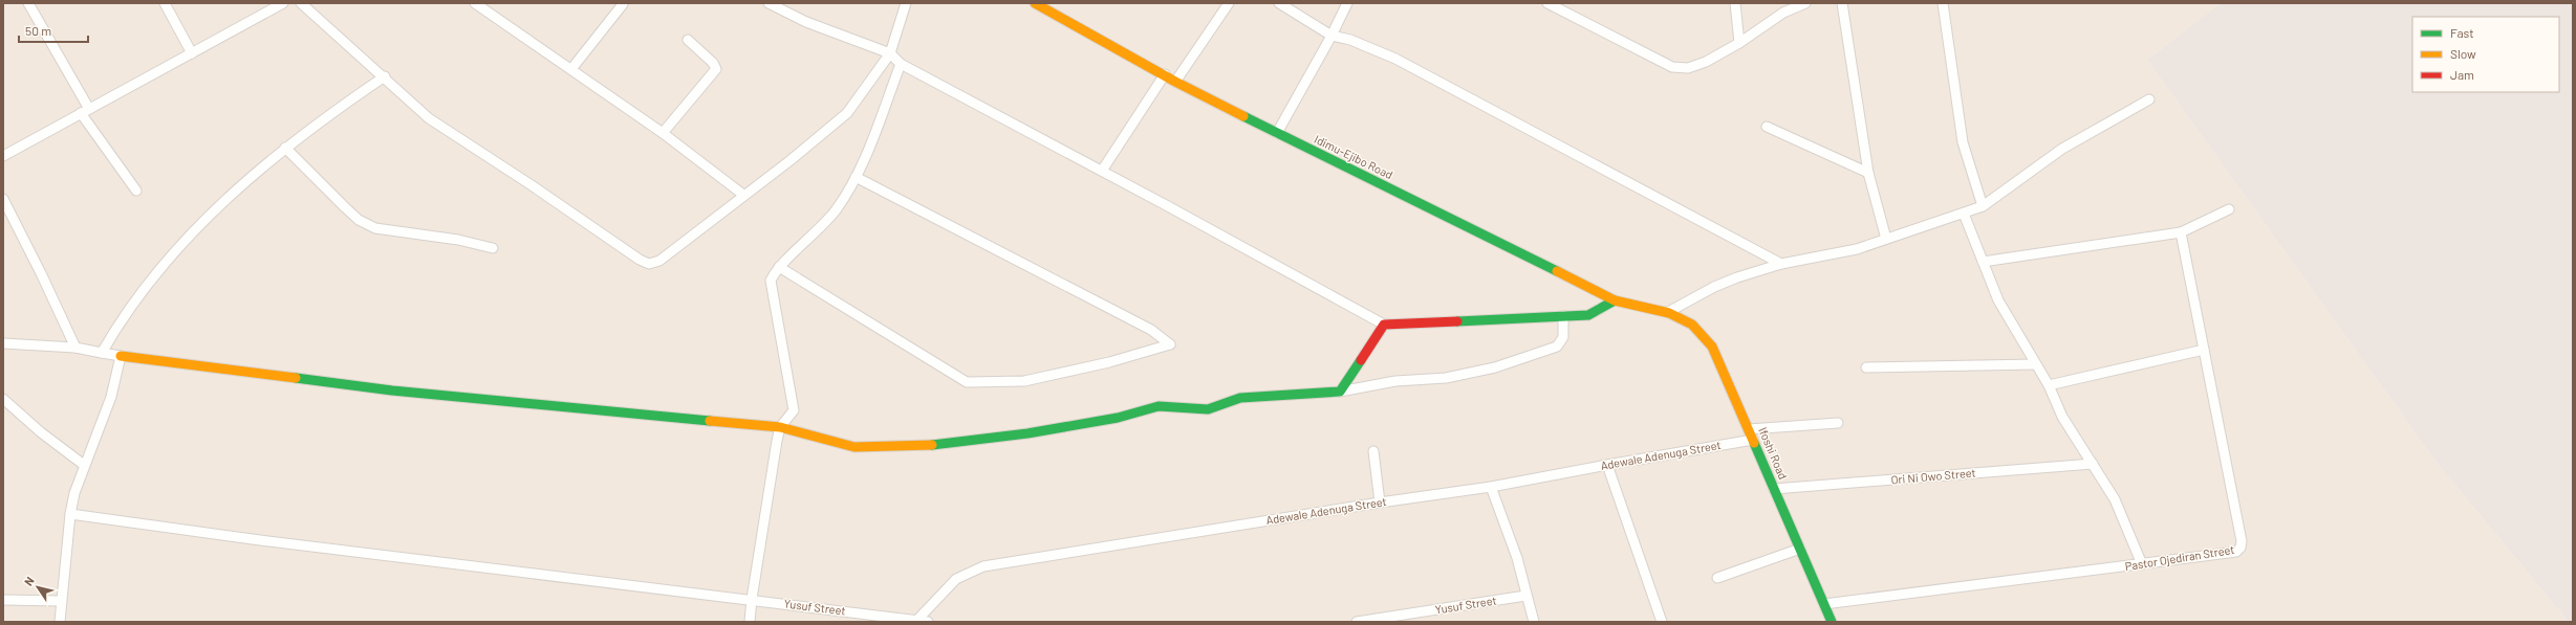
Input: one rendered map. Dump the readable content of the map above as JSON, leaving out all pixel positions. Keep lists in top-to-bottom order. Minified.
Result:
{"streets":{"street":["Idimu-Ejibo Road","Ifoshi Road","Adewale Adenuga Street","Ori Ni Owo Street","Pastor Ojediran Street","Yusuf Street"]},"crossings":[["Idimu-Ejibo Road","Ifoshi Road"],["Ifoshi Road","Adewale Adenuga Street"],["Ifoshi Road","Ori Ni Owo Street"],["Ifoshi Road","Pastor Ojediran Street"],["Adewale Adenuga Street","Yusuf Street"]],"legend":["Fast","Slow","Jam"],"scale_bar":"50 m","north":"top left"}
